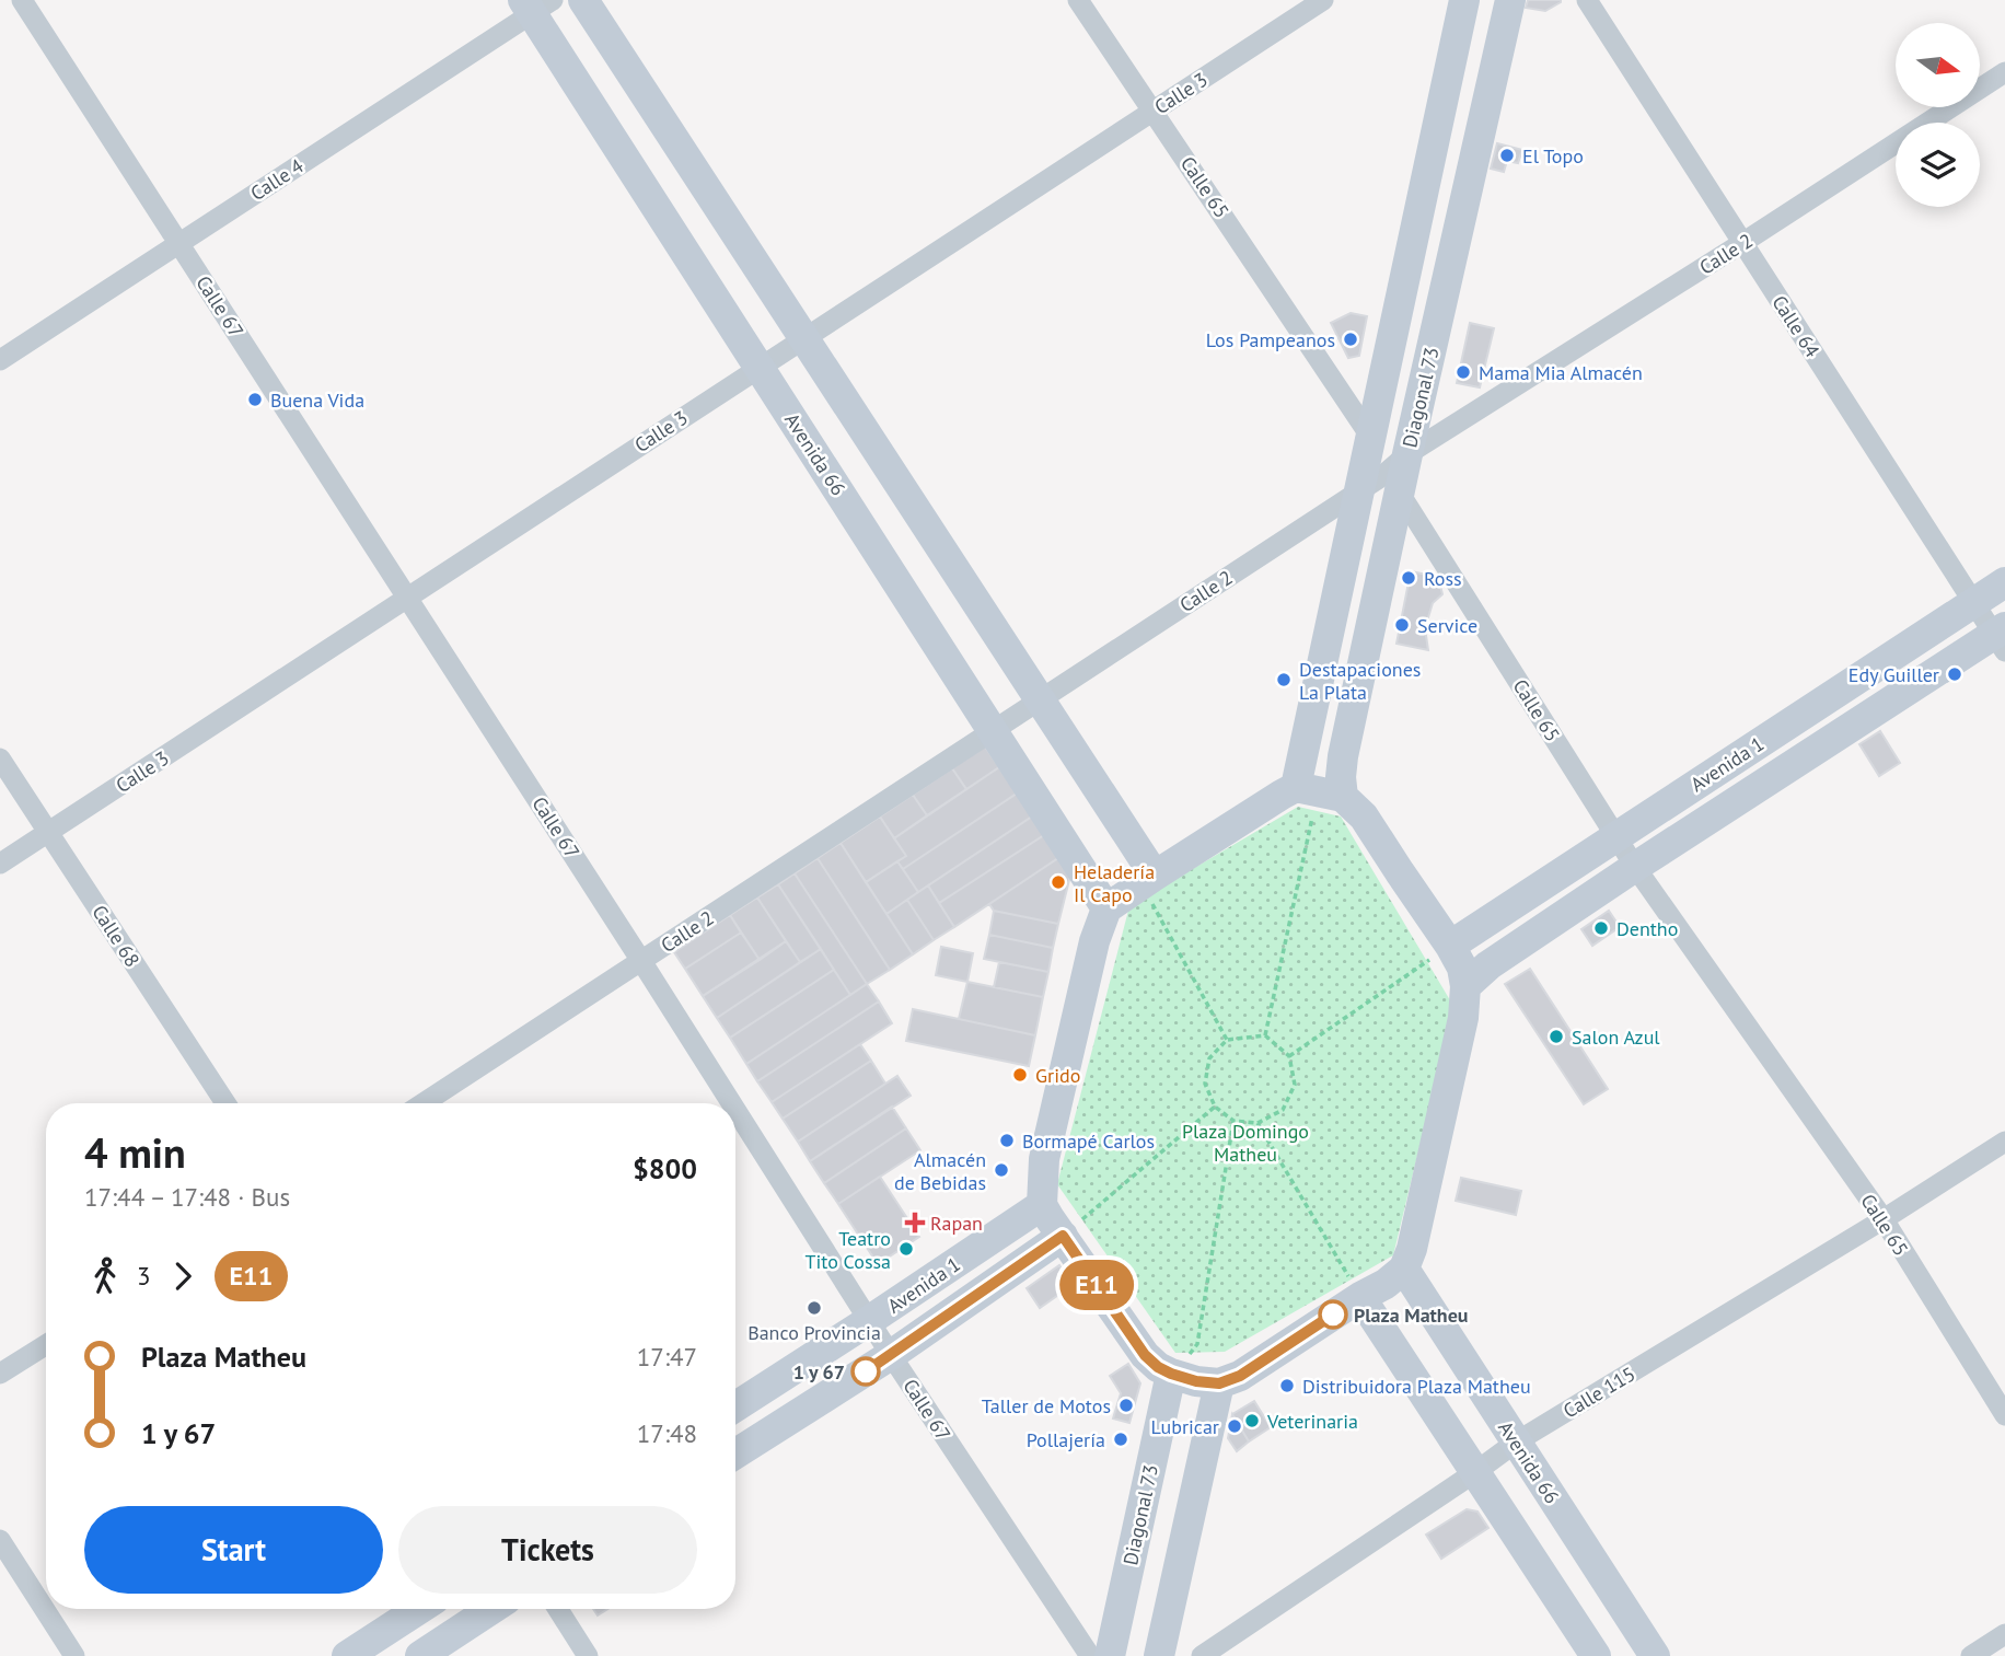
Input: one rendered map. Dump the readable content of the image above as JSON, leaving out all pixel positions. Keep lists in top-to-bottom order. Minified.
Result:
{"streets":{"main road":["Diagonal 73","Avenida 66","Avenida 1"],"street":["Calle 3","Calle 4","Calle 65","Calle 2","Calle 67","Calle 64","Calle 68","Calle 115"]},"crossings":[["Calle 3","Calle 65"],["Calle 3","Calle 67"],["Calle 3","Avenida 66"],["Calle 3","Calle 68"],["Calle 4","Calle 67"],["Calle 4","Avenida 66"],["Calle 65","Calle 2"],["Calle 65","Diagonal 73"],["Calle 65","Avenida 1"],["Calle 65","Calle 115"],["Calle 2","Calle 67"],["Calle 2","Calle 64"],["Calle 2","Diagonal 73"],["Calle 2","Avenida 66"],["Calle 67","Avenida 1"],["Calle 64","Avenida 1"],["Avenida 66","Calle 115"]],"parks":["Plaza Domingo Matheu"],"places":{"other":["El Topo","Los Pampeanos","Mama Mia Almacén","Buena Vida","Ross","Service","Edy Guiller","Destapaciones La Plata","Heladería Il Capo","Dentho","Salon Azul","Grido","Bormapé Carlos","Almacén de Bebidas","Teatro Tito Cossa","Banco Provincia","Plaza Matheu","1 y 67","Distribuidora Plaza Matheu","Taller de Motos","Veterinaria","Lubricar","Pollajería"],"health":["Rapan"]},"lines":["bus line E11"],"north":"right","page":{"on_map":"E11","heading":["4 min","17:44 – 17:48 · Bus","$800"],"legs":["3","E11"],"list":[{"name":"Plaza Matheu","value":"17:47"},{"name":"1 y 67","value":"17:48"}],"buttons":["Start","Tickets"]}}
